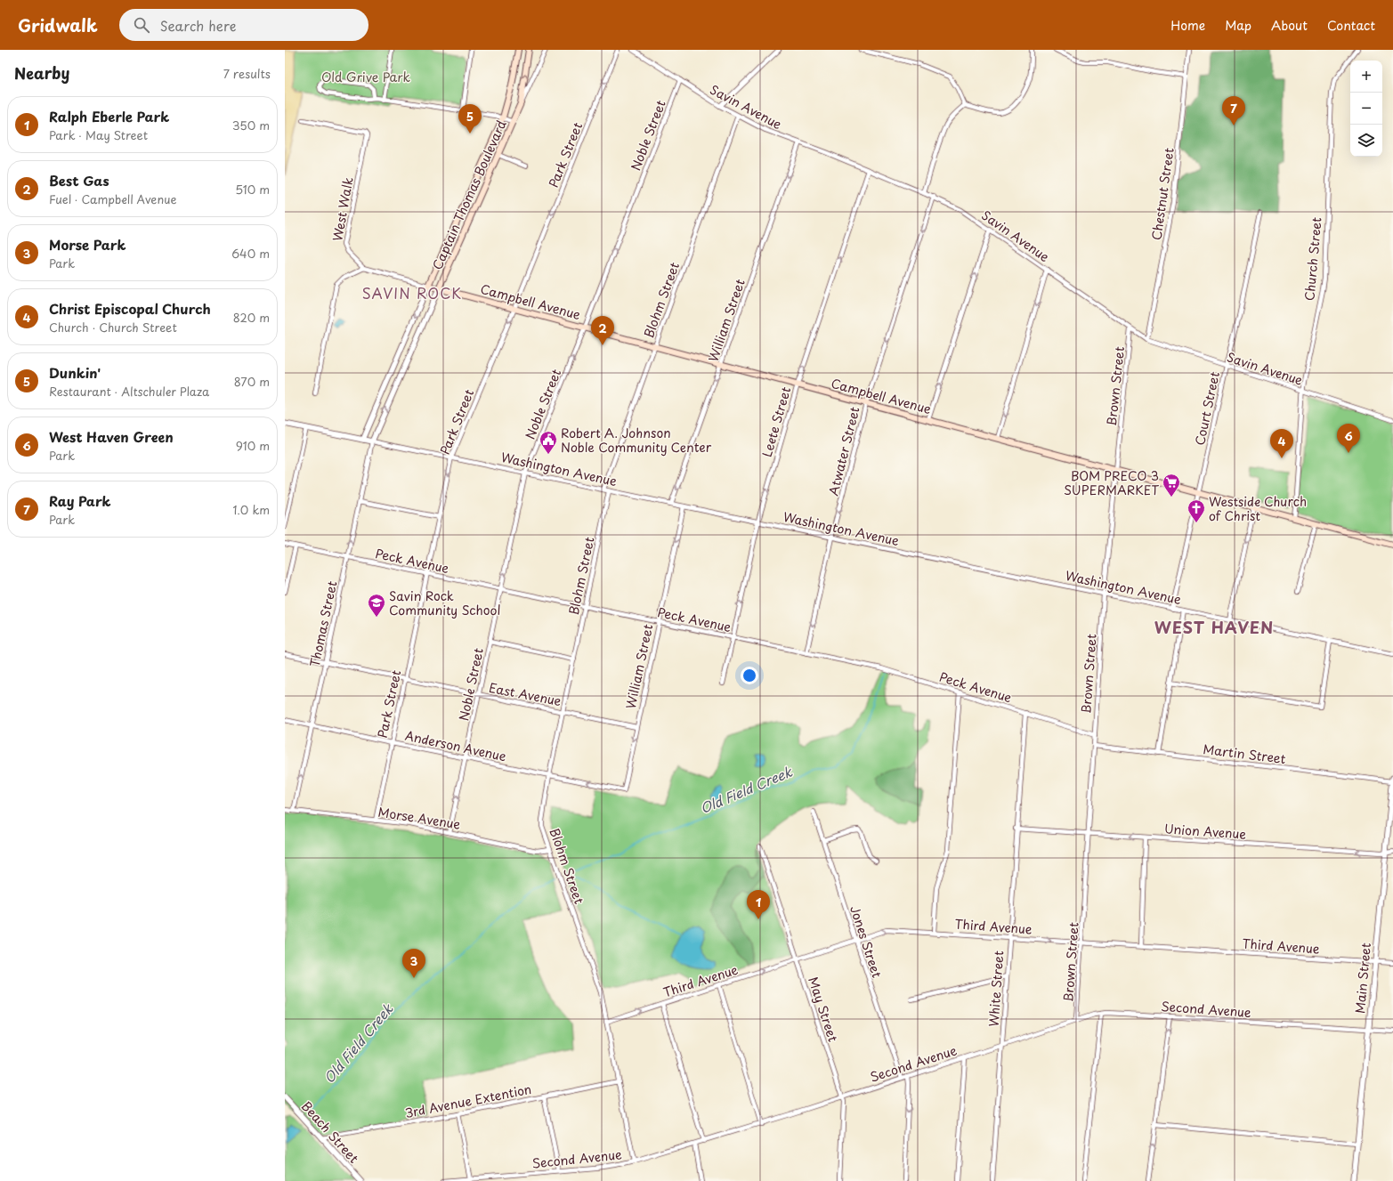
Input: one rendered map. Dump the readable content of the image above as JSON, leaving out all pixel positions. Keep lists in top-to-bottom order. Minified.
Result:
{"streets":{"main road":["Captain Thomas Boulevard","Campbell Avenue"],"street":["Savin Avenue","Noble Street","Park Street","Chestnut Street","West Walk","Church Street","Blohm Street","William Street","Brown Street","Court Street","Leete Street","Atwater Street","Washington Avenue","Peck Avenue","Thomas Street","East Avenue","Anderson Avenue","Martin Street","Morse Avenue","Union Avenue","Third Avenue","Jones Street","Main Street","White Street","May Street","Second Avenue","3rd Avenue Extention","Beach Street"]},"crossings":[["Savin Avenue","Noble Street"],["Savin Avenue","Chestnut Street"],["Savin Avenue","Church Street"],["Savin Avenue","Blohm Street"],["Savin Avenue","William Street"],["Savin Avenue","Brown Street"],["Savin Avenue","Court Street"],["Savin Avenue","Leete Street"],["Savin Avenue","Atwater Street"],["Noble Street","Campbell Avenue"],["Noble Street","Washington Avenue"],["Noble Street","Peck Avenue"],["Noble Street","East Avenue"],["Noble Street","Anderson Avenue"],["Noble Street","Morse Avenue"],["Park Street","Campbell Avenue"],["Park Street","Washington Avenue"],["Park Street","Peck Avenue"],["Park Street","East Avenue"],["Park Street","Anderson Avenue"],["Park Street","Morse Avenue"],["Captain Thomas Boulevard","Campbell Avenue"],["Captain Thomas Boulevard","Washington Avenue"],["Captain Thomas Boulevard","Thomas Street"],["West Walk","Campbell Avenue"],["Church Street","Campbell Avenue"],["Blohm Street","Campbell Avenue"],["Blohm Street","Washington Avenue"],["Blohm Street","Peck Avenue"],["Blohm Street","East Avenue"],["Blohm Street","Anderson Avenue"],["Blohm Street","Morse Avenue"],["Blohm Street","Third Avenue"],["Blohm Street","Second Avenue"],["Blohm Street","3rd Avenue Extention"],["Campbell Avenue","William Street"],["Campbell Avenue","Brown Street"],["Campbell Avenue","Court Street"],["Campbell Avenue","Leete Street"],["Campbell Avenue","Atwater Street"],["William Street","Washington Avenue"],["William Street","Peck Avenue"],["William Street","East Avenue"],["William Street","Anderson Avenue"],["Brown Street","Washington Avenue"],["Brown Street","Peck Avenue"],["Brown Street","Martin Street"],["Brown Street","Union Avenue"],["Brown Street","Third Avenue"],["Brown Street","Second Avenue"],["Court Street","Washington Avenue"],["Leete Street","Washington Avenue"],["Leete Street","Peck Avenue"],["Atwater Street","Washington Avenue"],["Atwater Street","Peck Avenue"],["Washington Avenue","Thomas Street"],["Peck Avenue","Thomas Street"],["Peck Avenue","White Street"],["Thomas Street","East Avenue"],["Thomas Street","Anderson Avenue"],["Thomas Street","Morse Avenue"],["Martin Street","Main Street"],["Union Avenue","Main Street"],["Union Avenue","White Street"],["Third Avenue","Jones Street"],["Third Avenue","Main Street"],["Third Avenue","White Street"],["Third Avenue","May Street"],["Jones Street","Second Avenue"],["Main Street","Second Avenue"],["White Street","Second Avenue"],["May Street","Second Avenue"],["3rd Avenue Extention","Beach Street"]],"one_way":["Noble Street","Park Street","William Street","Leete Street","Atwater Street","Thomas Street","Union Avenue","Third Avenue"],"districts":["SAVIN ROCK","WEST HAVEN"],"water":["Old Field Creek"],"parks":["Old Grive Park"],"places":{"public building":["Robert A. Johnson Noble Community Center"],"supermarket":["BOM PRECO 3 SUPERMARKET"],"church":["Westside Church of Christ"],"school or university":["Savin Rock Community School"]},"page":{"header":"Gridwalk","search":"Search here","nav":["Home","Map","About","Contact"],"heading":["Nearby","7 results"],"map_buttons":["+","−"],"list":[{"mark":"1","name":"Ralph Eberle Park","note":"Park · May Street","value":"350 m"},{"mark":"2","name":"Best Gas","note":"Fuel · Campbell Avenue","value":"510 m"},{"mark":"3","name":"Morse Park","note":"Park","value":"640 m"},{"mark":"4","name":"Christ Episcopal Church","note":"Church · Church Street","value":"820 m"},{"mark":"5","name":"Dunkin'","note":"Restaurant · Altschuler Plaza","value":"870 m"},{"mark":"6","name":"West Haven Green","note":"Park","value":"910 m"},{"mark":"7","name":"Ray Park","note":"Park","value":"1.0 km"}],"pins":["7","5","2","6","4","1","3"]}}
